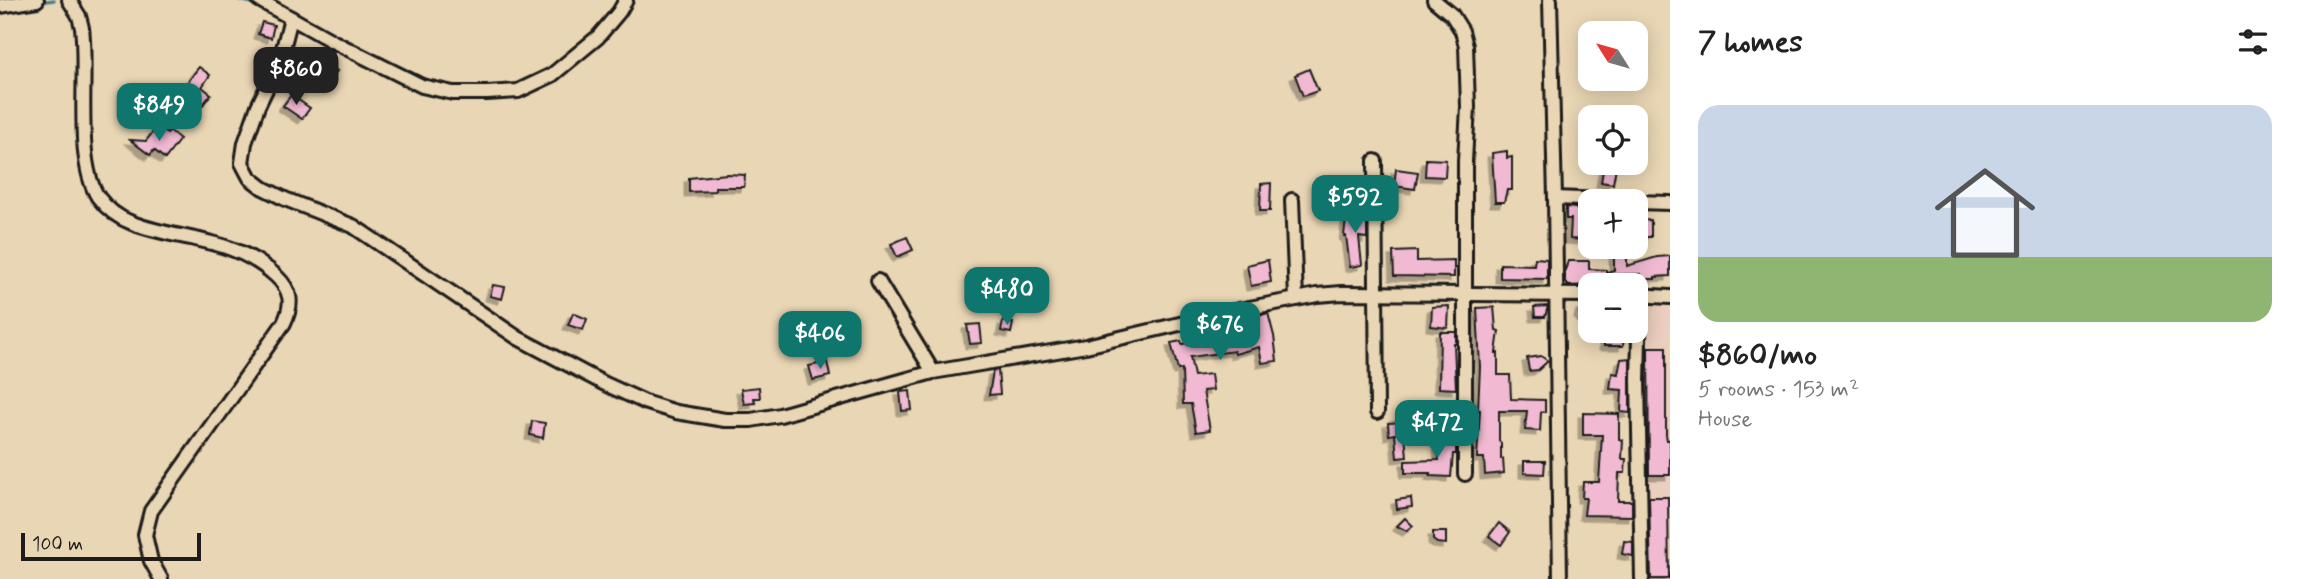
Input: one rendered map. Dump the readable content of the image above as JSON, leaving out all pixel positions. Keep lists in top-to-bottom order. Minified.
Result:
{"scale_bar":"100 m","north":"top left","page":{"heading":"7 homes","map_buttons":["+","−"],"price":["$860","$849","$592","$480","$676","$406","$472"],"list":[{"name":"$860/mo","note":"5 rooms · 153 m² · House"}],"scale":"100 m"}}
